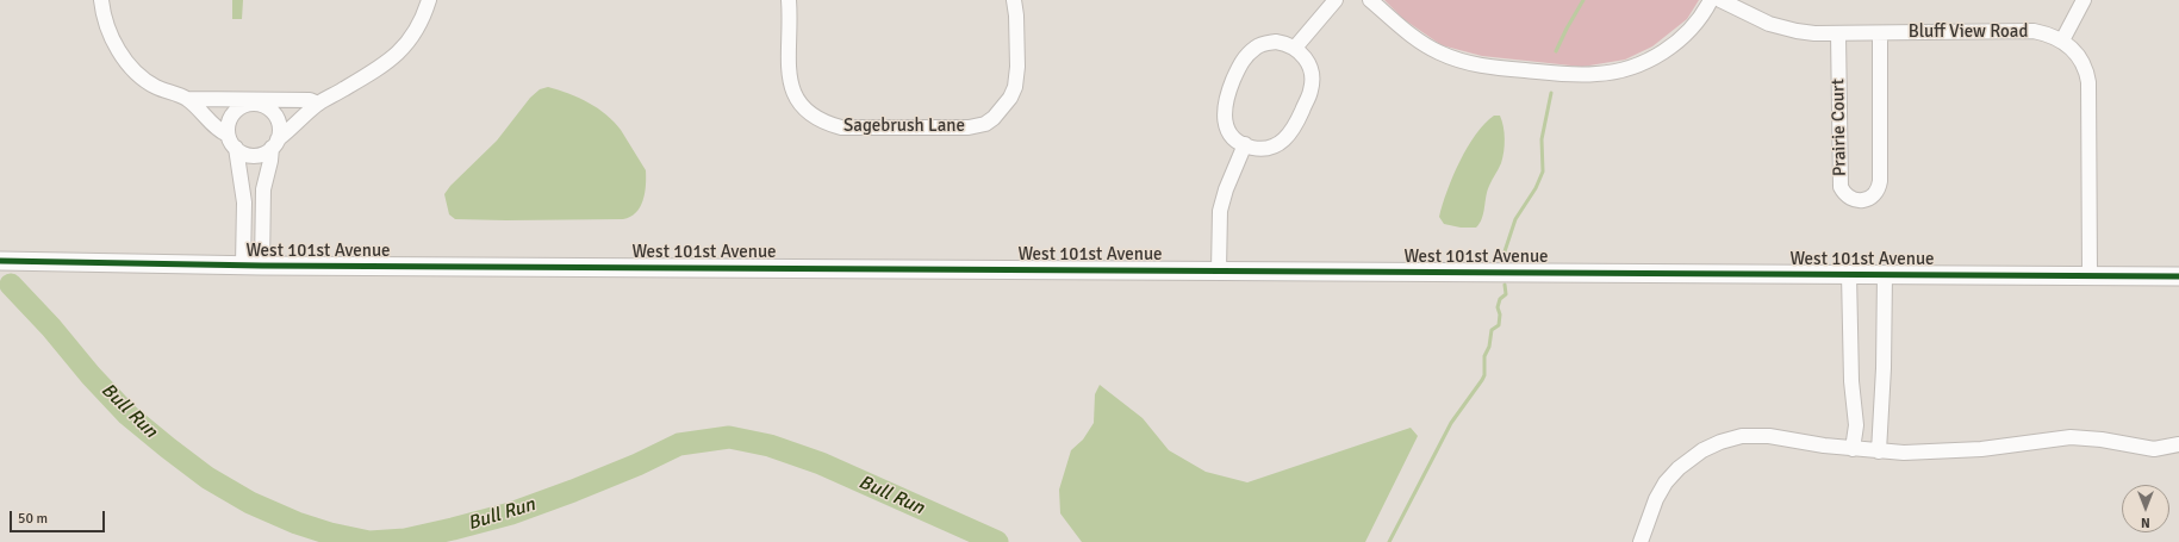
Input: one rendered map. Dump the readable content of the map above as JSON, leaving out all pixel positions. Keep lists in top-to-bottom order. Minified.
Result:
{"streets":{"street":["Bluff View Road","Sagebrush Lane","Prairie Court","West 101st Avenue"]},"crossings":[["Bluff View Road","Prairie Court"],["Bluff View Road","West 101st Avenue"]],"water":["Bull Run"],"scale_bar":"50 m","north":"bottom"}
